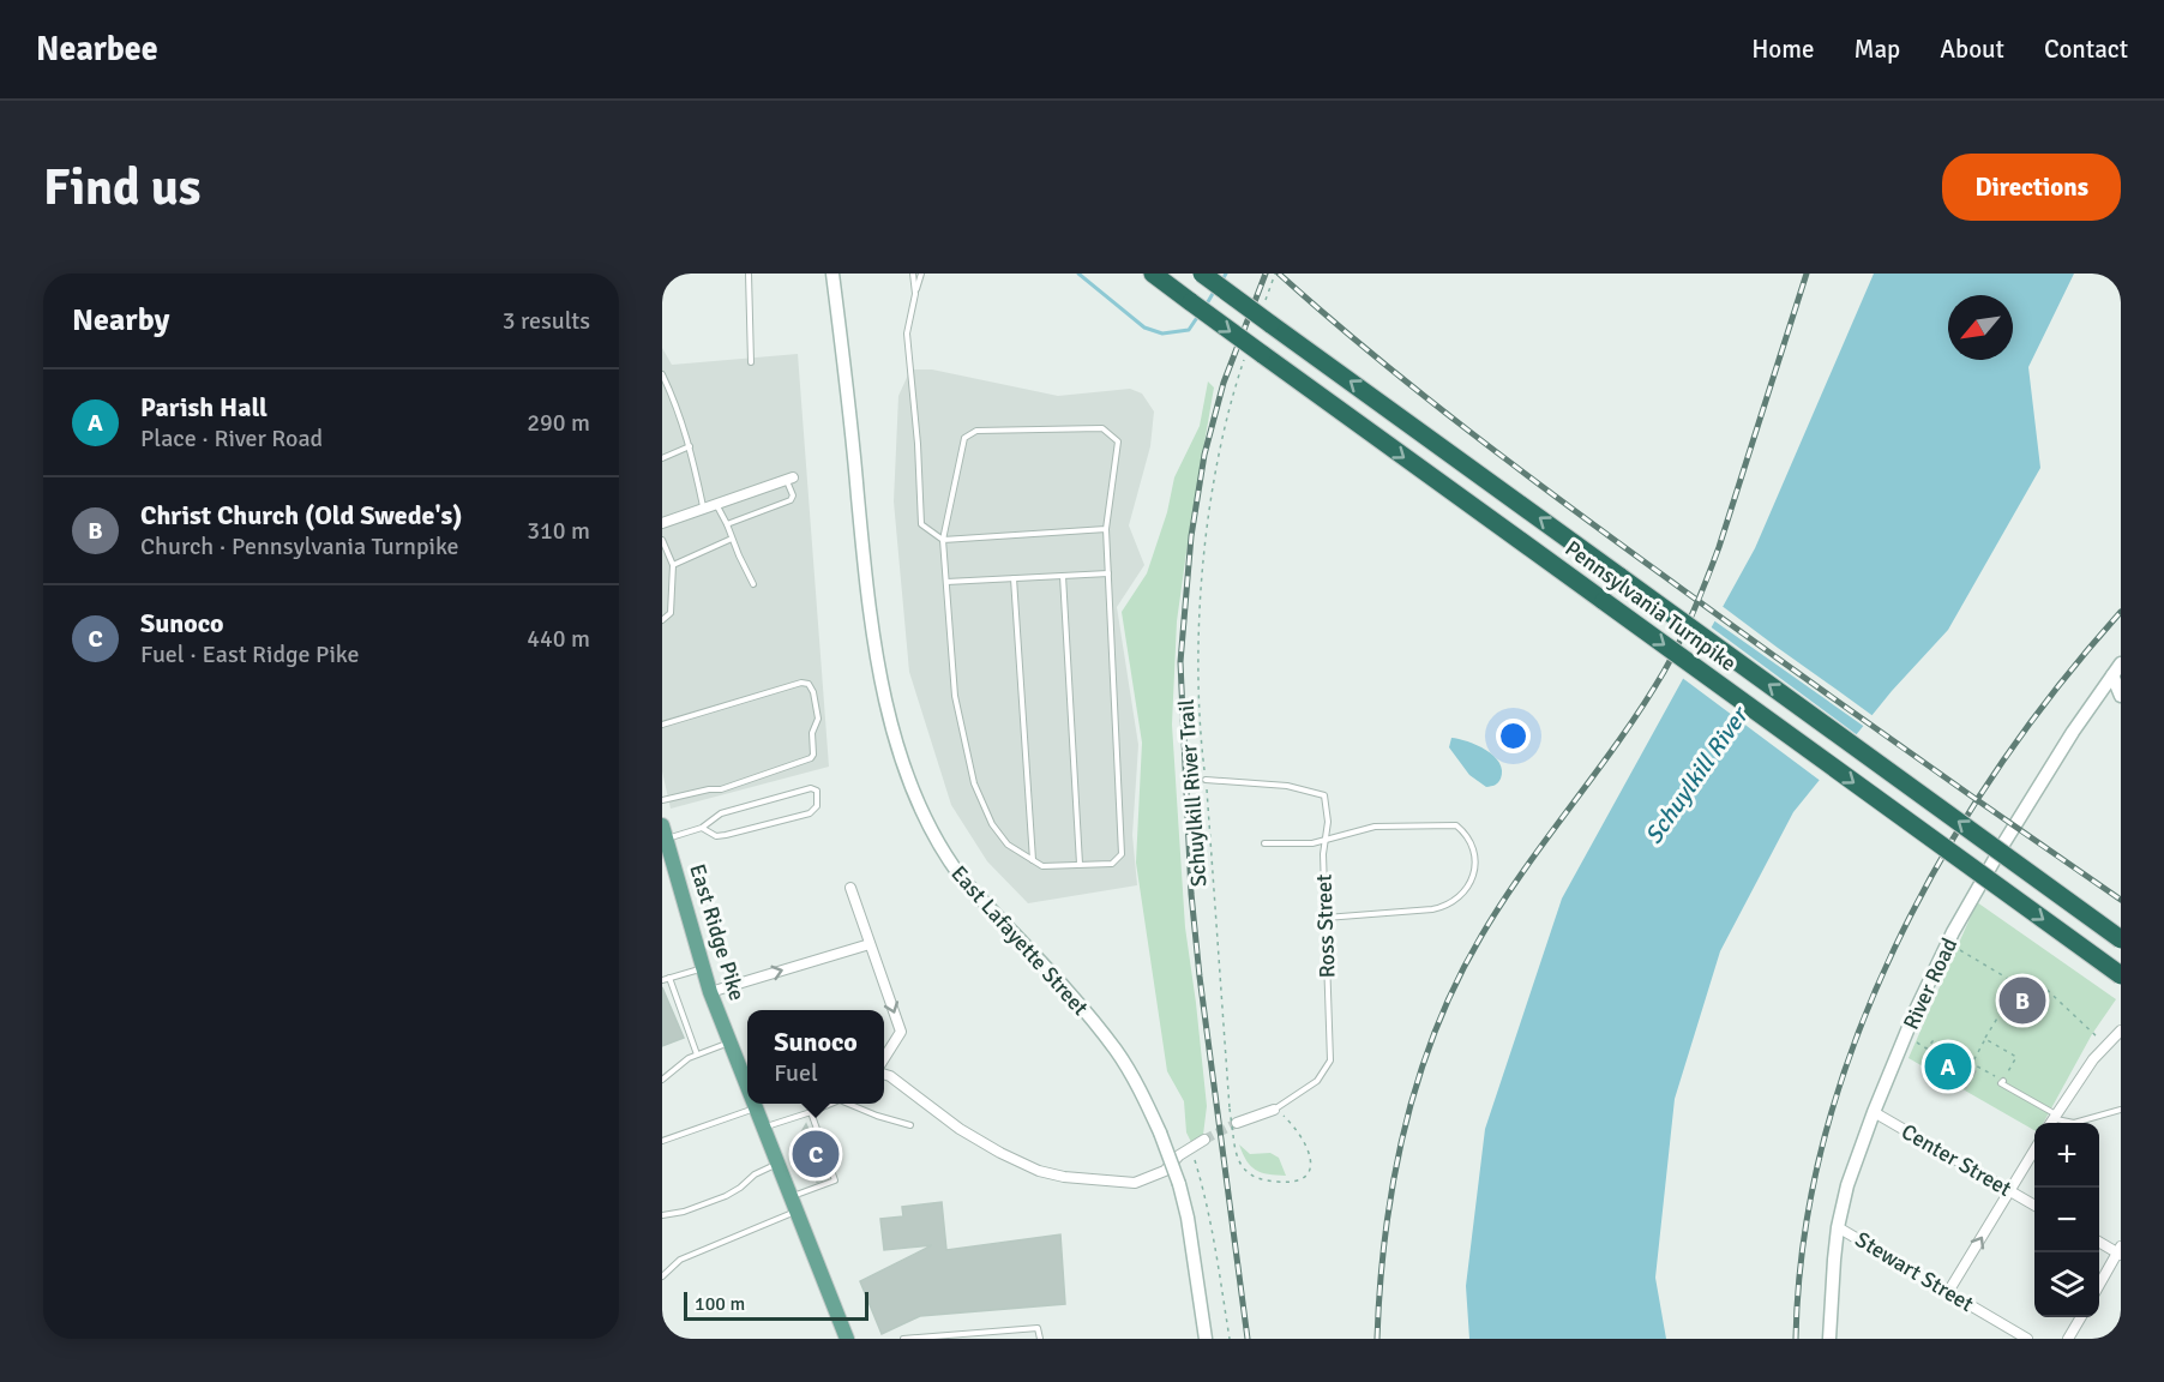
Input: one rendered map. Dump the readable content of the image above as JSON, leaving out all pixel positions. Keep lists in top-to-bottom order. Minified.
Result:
{"streets":{"highway":["Pennsylvania Turnpike"],"main road":["East Ridge Pike"],"street":["Ross Street","East Lafayette Street","River Road","Center Street","Stewart Street"],"path":["Schuylkill River Trail"]},"crossings":[["Pennsylvania Turnpike","Schuylkill River Trail"],["Schuylkill River Trail","Ross Street"],["River Road","Center Street"],["River Road","Stewart Street"]],"water":["Schuylkill River"],"scale_bar":"100 m","north":"bottom left","page":{"header":"Nearbee","nav":["Home","Map","About","Contact"],"buttons":"Directions","title":"Find us","heading":["Nearby","3 results"],"list":[{"mark":"A","name":"Parish Hall","note":"Place · River Road","value":"290 m"},{"mark":"B","name":"Christ Church (Old Swede's)","note":"Church · Pennsylvania Turnpike","value":"310 m"},{"mark":"C","name":"Sunoco","note":"Fuel · East Ridge Pike","value":"440 m"}],"pins":["B","A","C"],"popup":["Sunoco","Fuel"],"map_buttons":["+","−"],"scale":"100 m"}}
